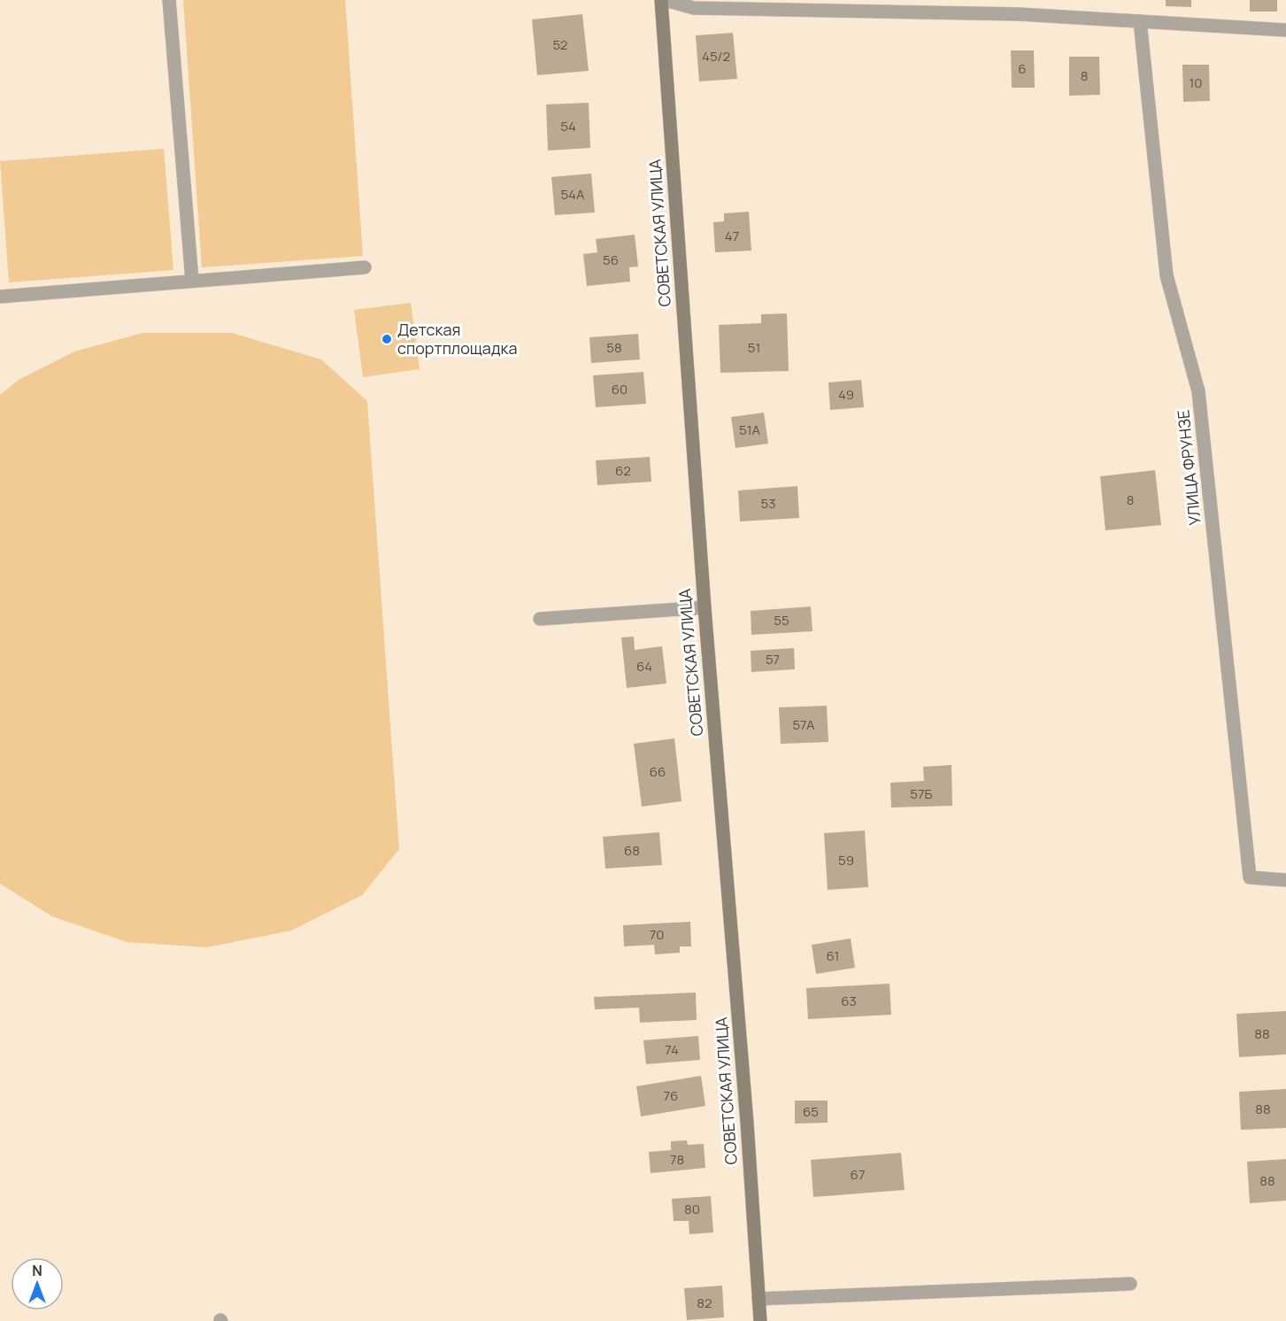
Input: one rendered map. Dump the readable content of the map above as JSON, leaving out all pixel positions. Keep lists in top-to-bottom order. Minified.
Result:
{"streets":{"main road":["СОВЕТСКАЯ УЛИЦА"],"street":["УЛИЦА ФРУНЗЕ"]},"places":["Детская спортплощадка"],"house_numbers":["52","45/2","6","8","10","54","54А","47","56","58","51","60","49","51А","62","8","53","55","57","64","57А","66","57Б","68","59","70","61","63","88","74","76","88","65","78","67","88","80","82"],"north":"top"}
